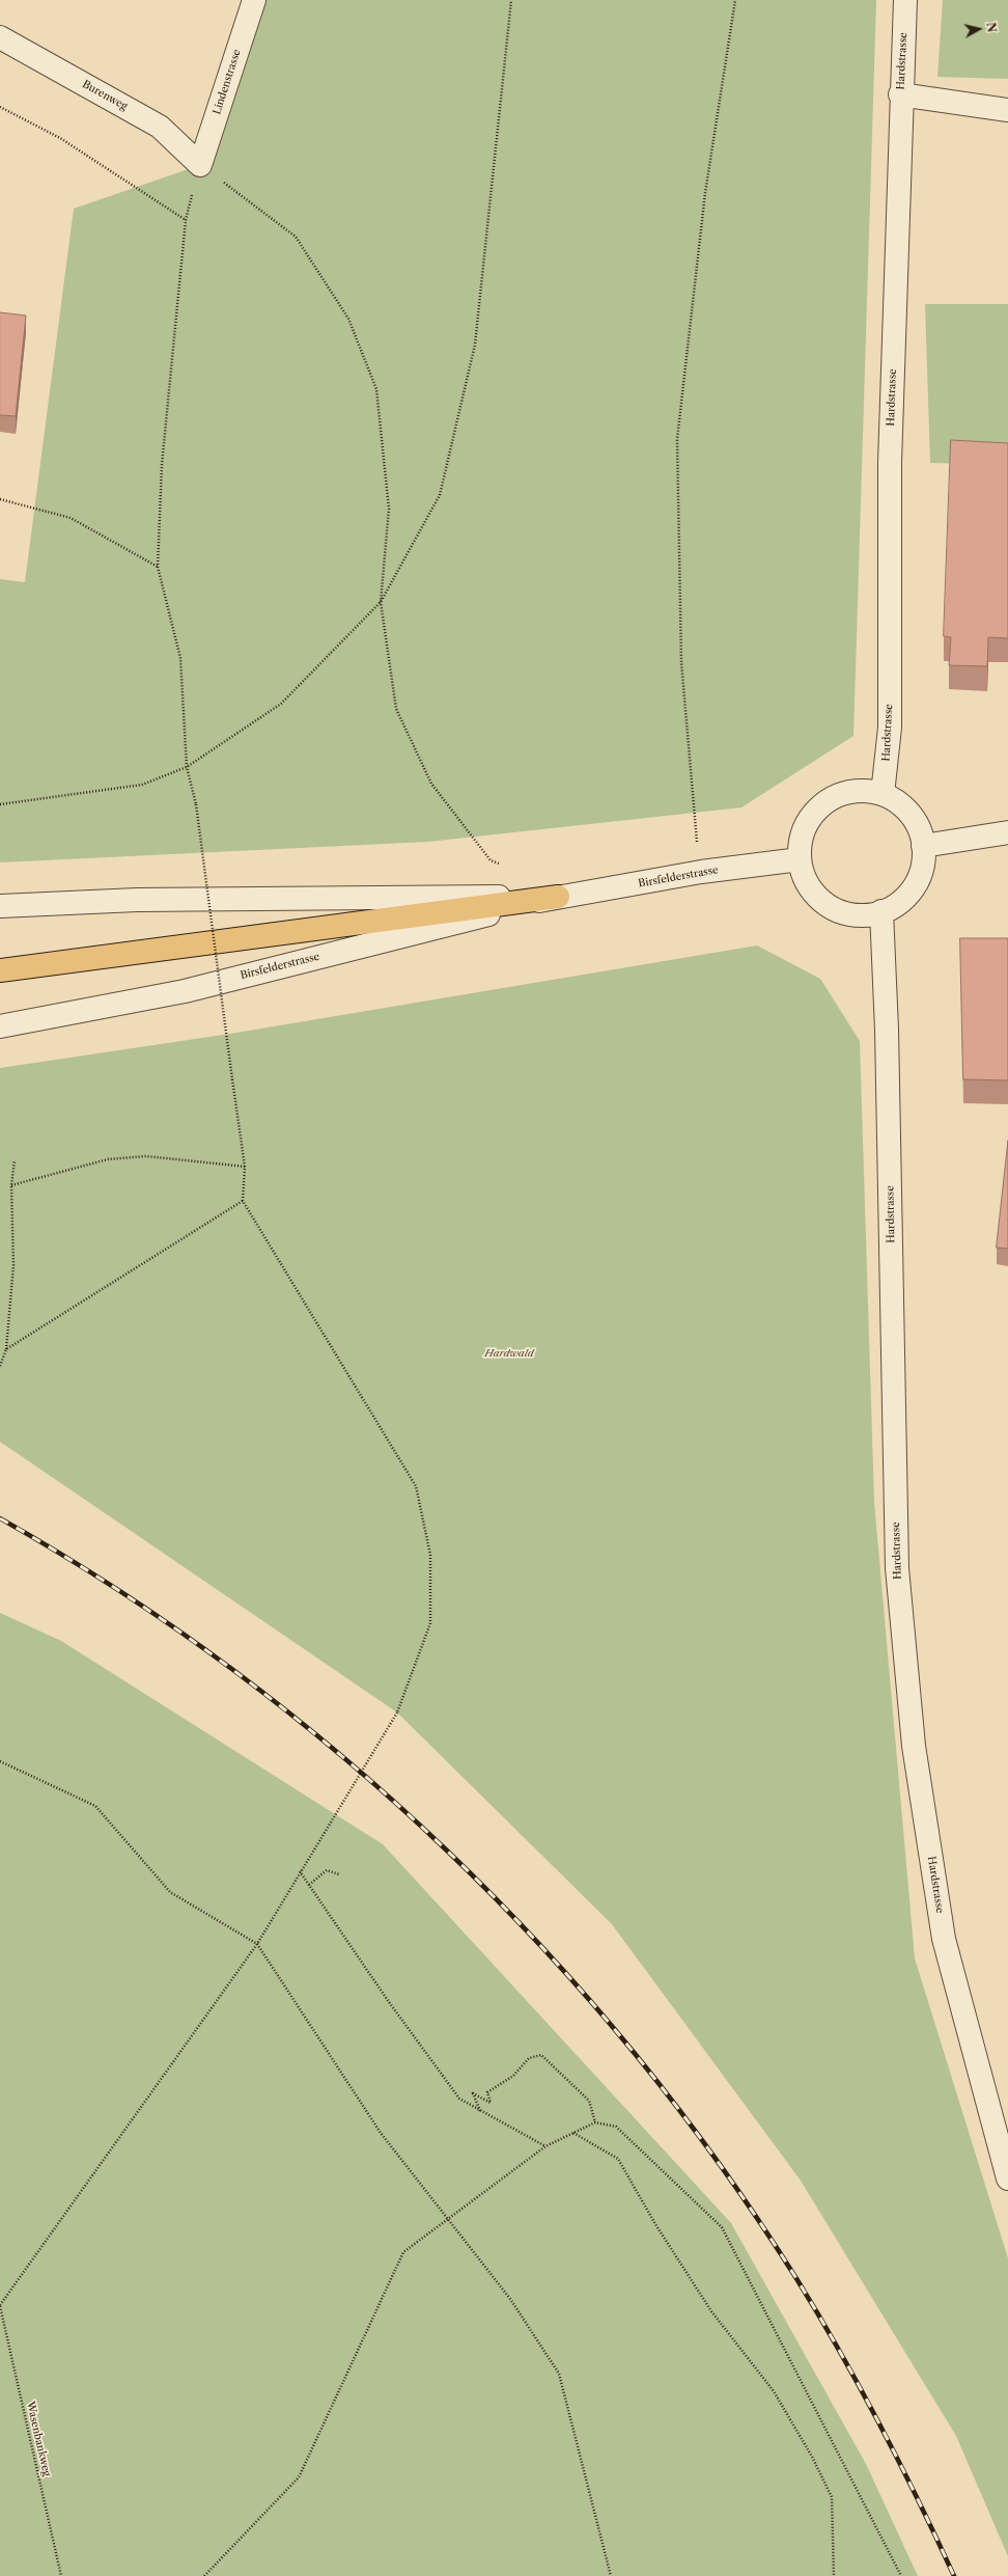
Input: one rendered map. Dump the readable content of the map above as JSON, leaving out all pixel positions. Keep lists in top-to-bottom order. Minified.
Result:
{"streets":{"street":["Hardstrasse","Lindenstrasse","Burenweg","Birsfelderstrasse"],"path":["Wasenbankweg"]},"crossings":[["Hardstrasse","Birsfelderstrasse"],["Lindenstrasse","Burenweg"]],"parks":["Hardwald"],"north":"right"}
